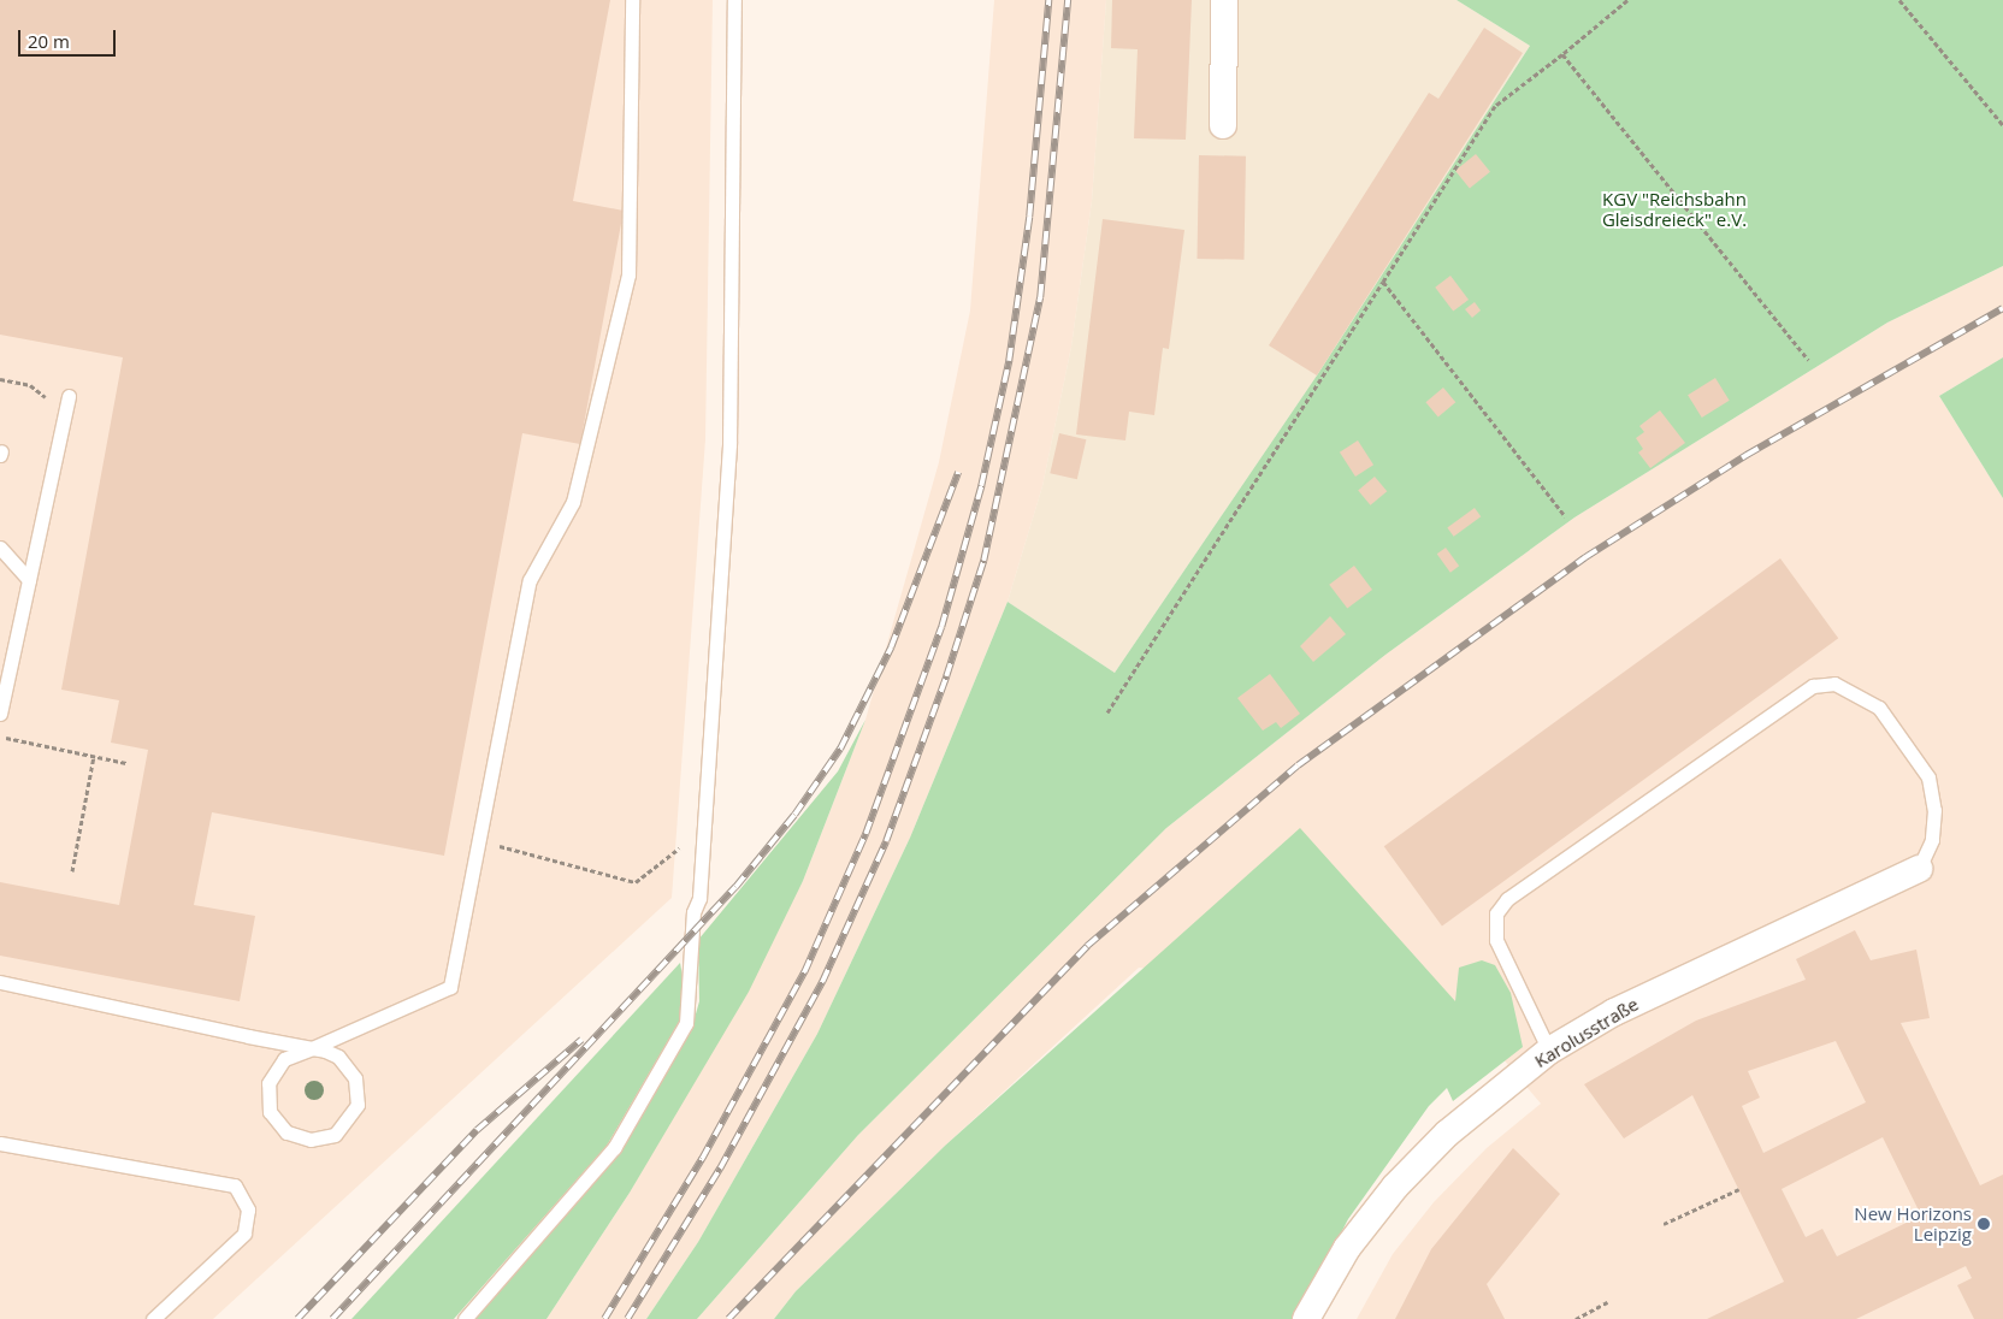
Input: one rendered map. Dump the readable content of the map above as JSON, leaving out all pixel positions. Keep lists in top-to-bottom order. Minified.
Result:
{"streets":{"street":["Karolusstraße"]},"parks":["KGV \"Reichsbahn Gleisdreieck\" e.V."],"places":["New Horizons Leipzig"],"scale_bar":"20 m"}
